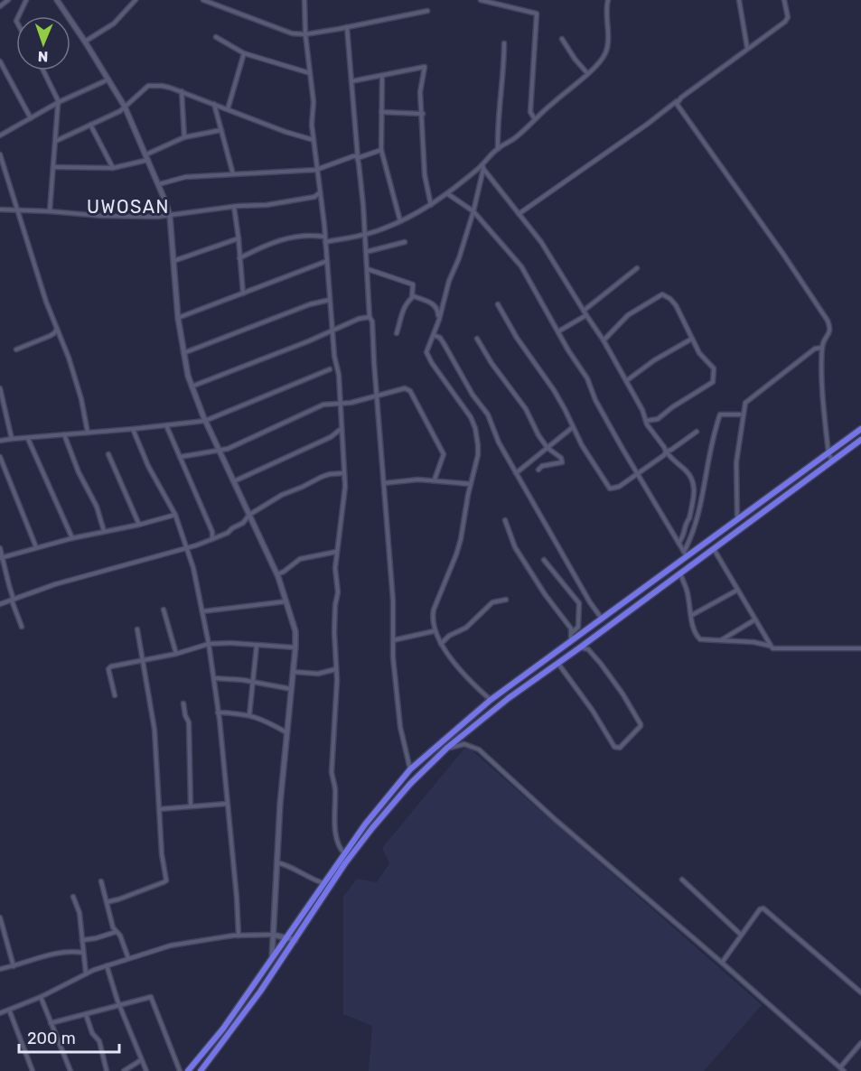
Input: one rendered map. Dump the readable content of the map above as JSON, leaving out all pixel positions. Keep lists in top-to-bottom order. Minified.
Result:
{"districts":["UWOSAN"],"scale_bar":"200 m","north":"bottom"}
